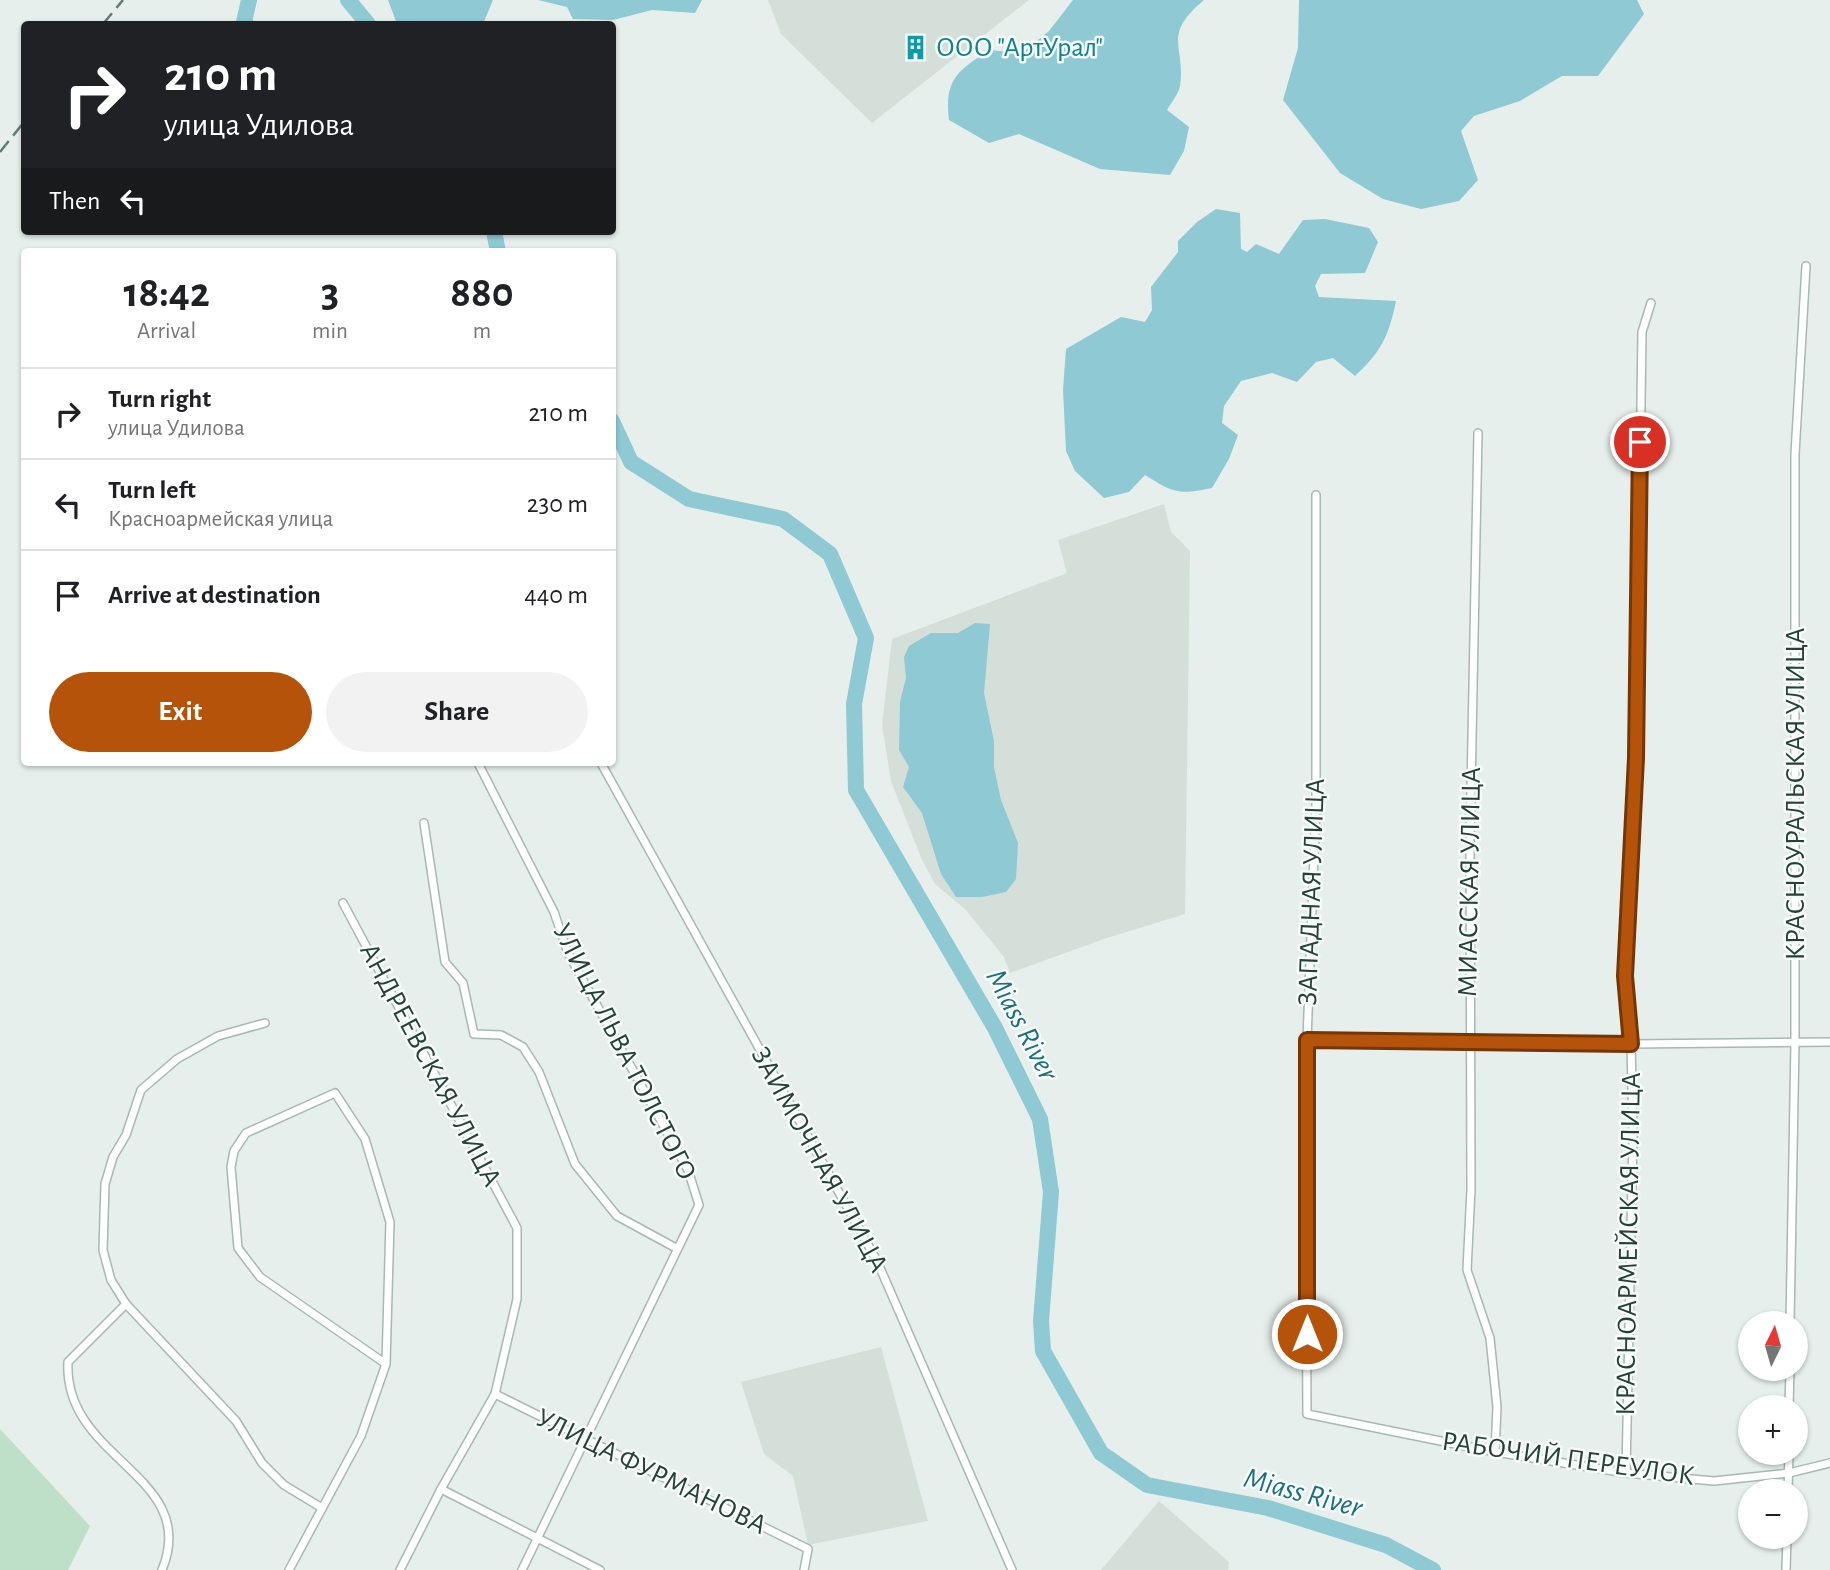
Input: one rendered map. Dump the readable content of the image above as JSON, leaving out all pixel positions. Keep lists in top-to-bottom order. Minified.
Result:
{"streets":{"street":["КРАСНОУРАЛЬСКАЯ УЛИЦА","МИАССКАЯ УЛИЦА","ЗАПАДНАЯ УЛИЦА","УЛИЦА ЛЬВА ТОЛСТОГО","АНДРЕЕВСКАЯ УЛИЦА","ЗАИМОЧНАЯ УЛИЦА","КРАСНОАРМЕЙСКАЯ УЛИЦА","РАБОЧИЙ ПЕРЕУЛОК","УЛИЦА ФУРМАНОВА"]},"crossings":[["МИАССКАЯ УЛИЦА","РАБОЧИЙ ПЕРЕУЛОК"],["ЗАПАДНАЯ УЛИЦА","РАБОЧИЙ ПЕРЕУЛОК"],["УЛИЦА ЛЬВА ТОЛСТОГО","УЛИЦА ФУРМАНОВА"],["АНДРЕЕВСКАЯ УЛИЦА","УЛИЦА ФУРМАНОВА"],["КРАСНОАРМЕЙСКАЯ УЛИЦА","РАБОЧИЙ ПЕРЕУЛОК"]],"water":["Miass River"],"places":{"building":["ООО \"АртУрал\""]},"north":"top","page":{"turn":["210 m","улица Удилова"],"then":"Then","eta":["18:42","Arrival","3","min","880","m"],"list":[{"name":"Turn right","note":"улица Удилова","value":"210 m"},{"name":"Turn left","note":"Красноармейская улица","value":"230 m"},{"name":"Arrive at destination","value":"440 m"}],"buttons":["Exit","Share"],"map_buttons":["+","−"]}}
